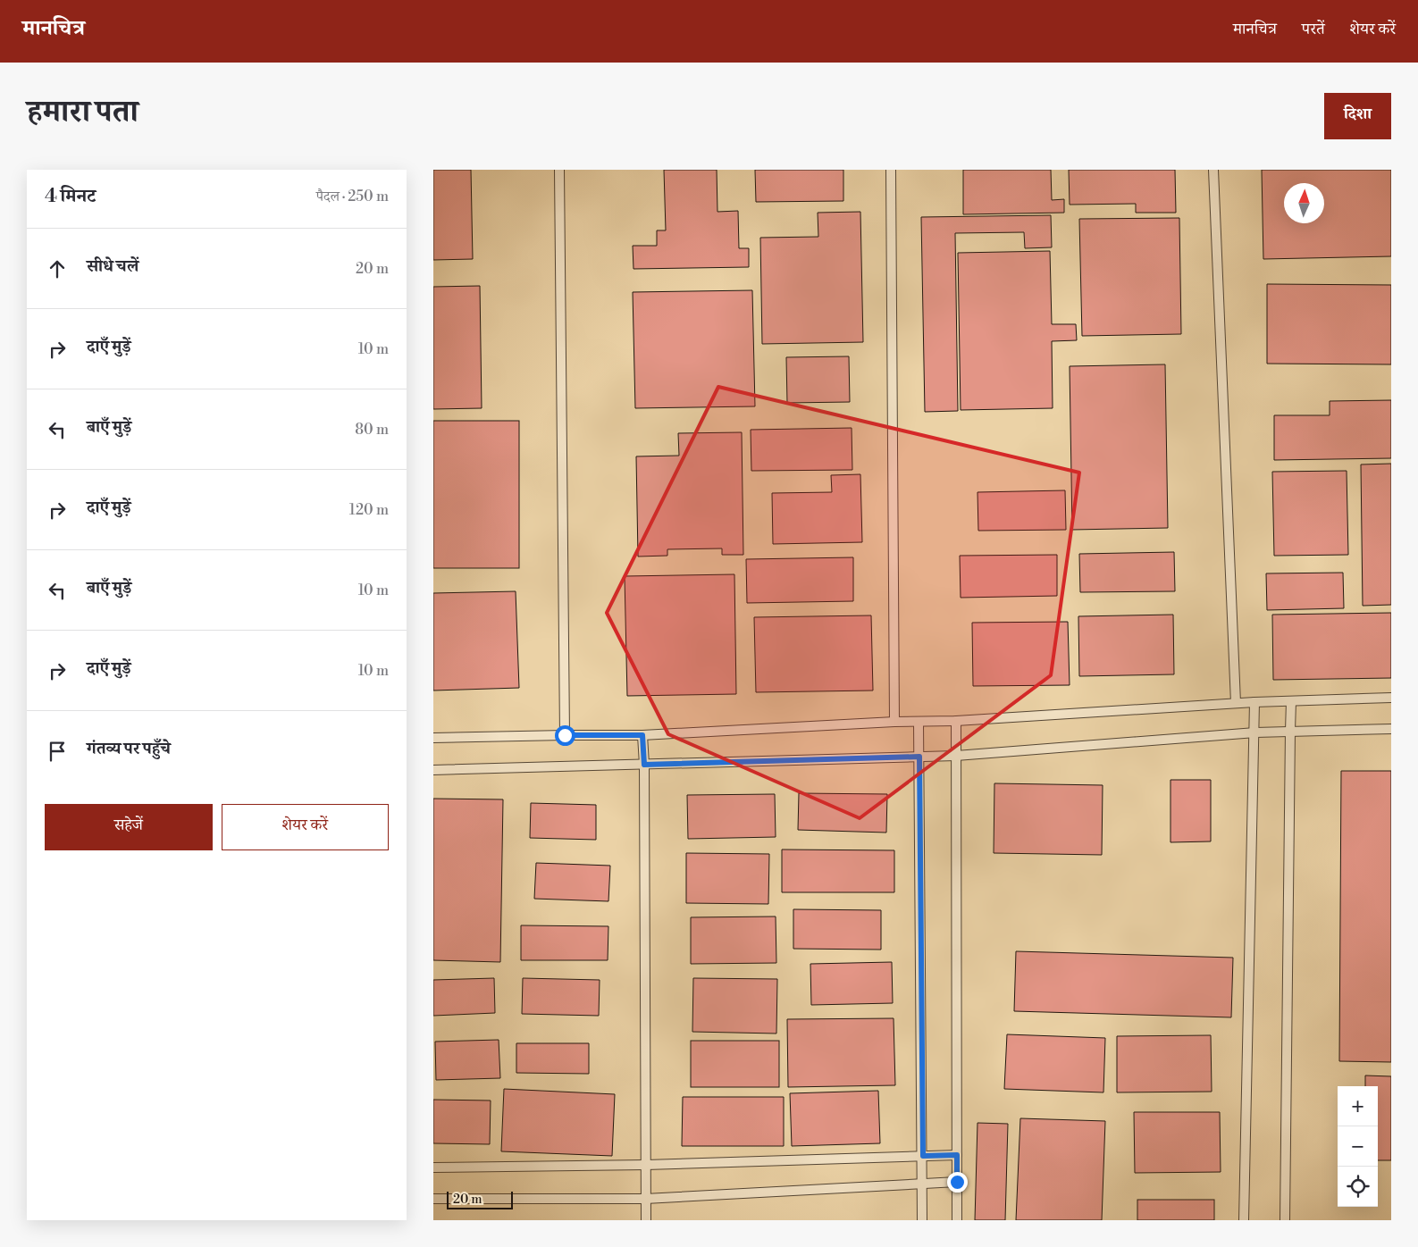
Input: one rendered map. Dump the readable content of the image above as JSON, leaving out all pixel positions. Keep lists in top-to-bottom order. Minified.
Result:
{"scale_bar":"20 m","north":"top","page":{"header":"मानचित्र","nav":["मानचित्र","परतें","शेयर करें"],"title":"हमारा पता","buttons":["दिशा",["सहेजें","शेयर करें"]],"heading":["4 मिनट","पैदल · 250 m"],"list":[["सीधे चलें","20 m"],["दाएँ मुड़ें","10 m"],["बाएँ मुड़ें","80 m"],["दाएँ मुड़ें","120 m"],["बाएँ मुड़ें","10 m"],["दाएँ मुड़ें","10 m"],"गंतव्य पर पहुँचे"],"map_buttons":["+","−"],"scale":"20 m"}}
